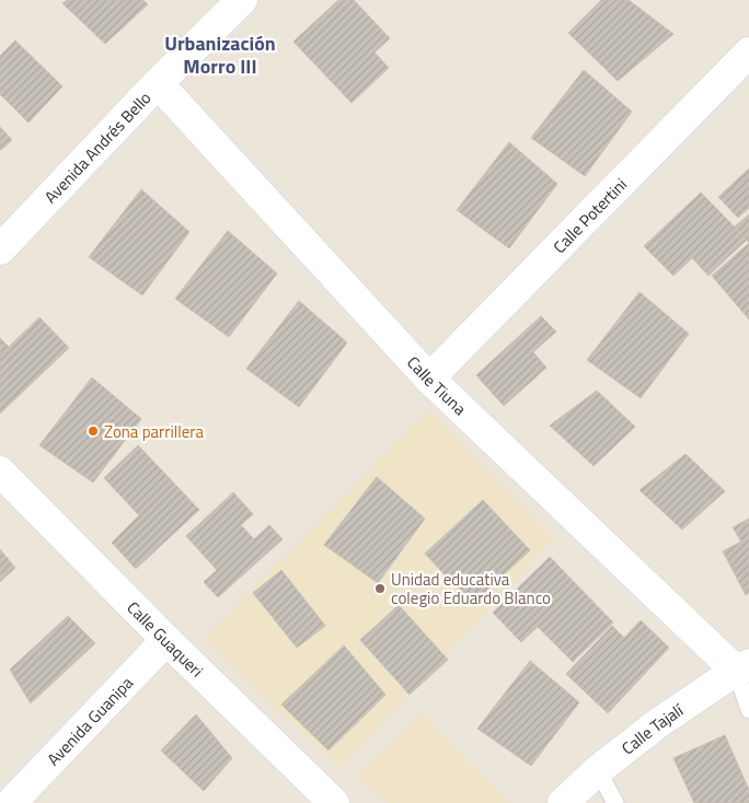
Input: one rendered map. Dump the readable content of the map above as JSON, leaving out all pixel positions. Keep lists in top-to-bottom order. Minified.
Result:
{"streets":{"street":["Avenida Andrés Bello","Calle Potertini","Calle Tiuna","Calle Guaqueri","Avenida Guanipa","Calle Tajalí"]},"crossings":[["Avenida Andrés Bello","Calle Tiuna"],["Calle Potertini","Calle Tiuna"],["Calle Tiuna","Calle Tajalí"],["Calle Guaqueri","Avenida Guanipa"]],"districts":["Urbanización Morro III"],"places":["Zona parrillera","Unidad educativa colegio Eduardo Blanco"]}
